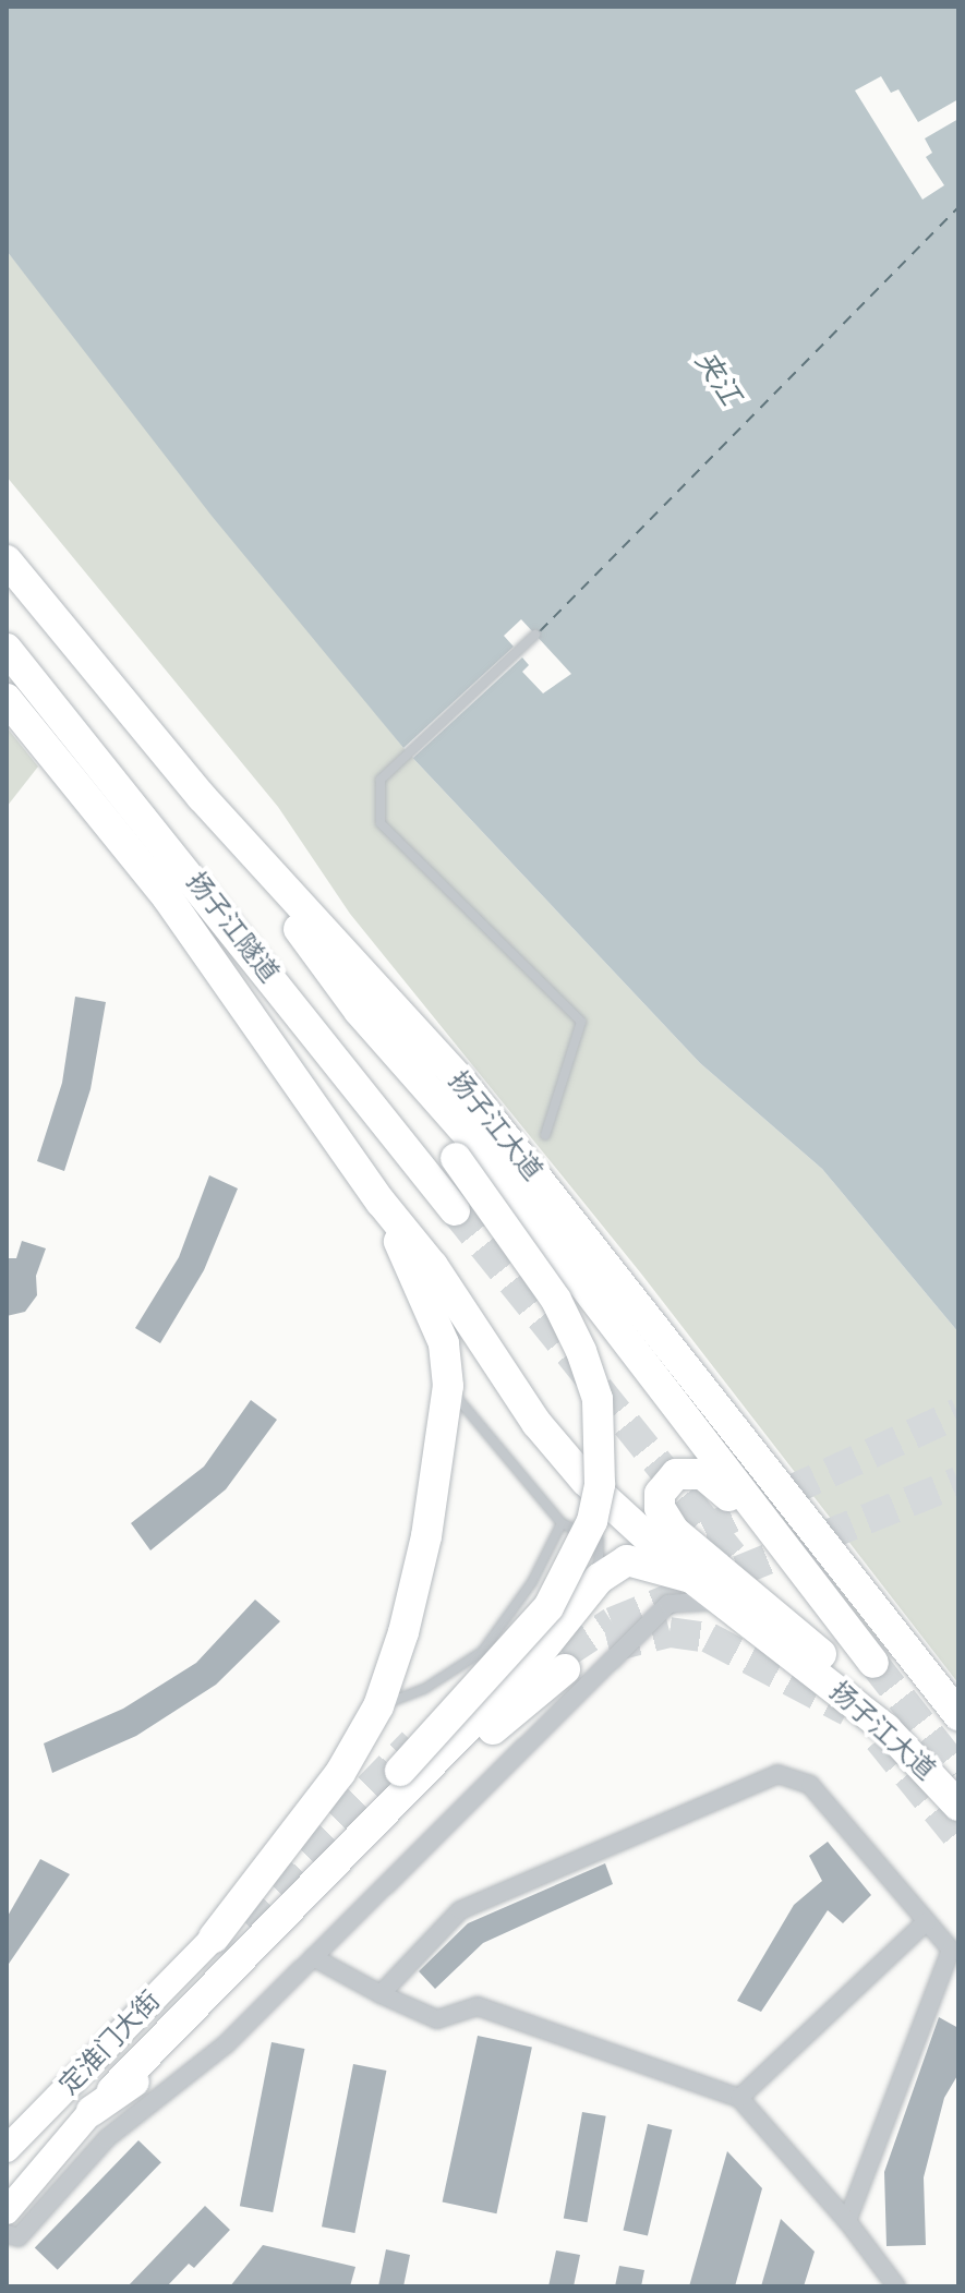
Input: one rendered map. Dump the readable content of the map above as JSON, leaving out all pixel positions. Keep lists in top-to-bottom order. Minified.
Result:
{"streets":{"highway":["扬子江隧道","扬子江大道"],"main road":["定淮门大街"]},"water":["夹江"]}
